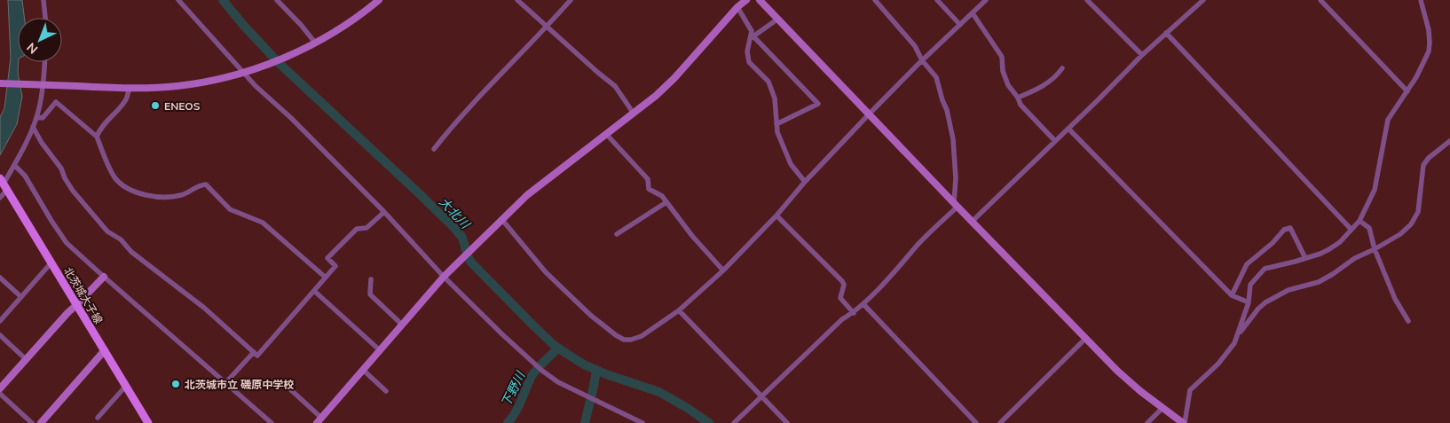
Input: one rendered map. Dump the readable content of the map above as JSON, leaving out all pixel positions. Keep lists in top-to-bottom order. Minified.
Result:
{"streets":{"main road":["北茨城大子線"]},"water":["大北川","下野川"],"places":["ENEOS","北茨城市立 磯原中学校"],"north":"bottom left"}
